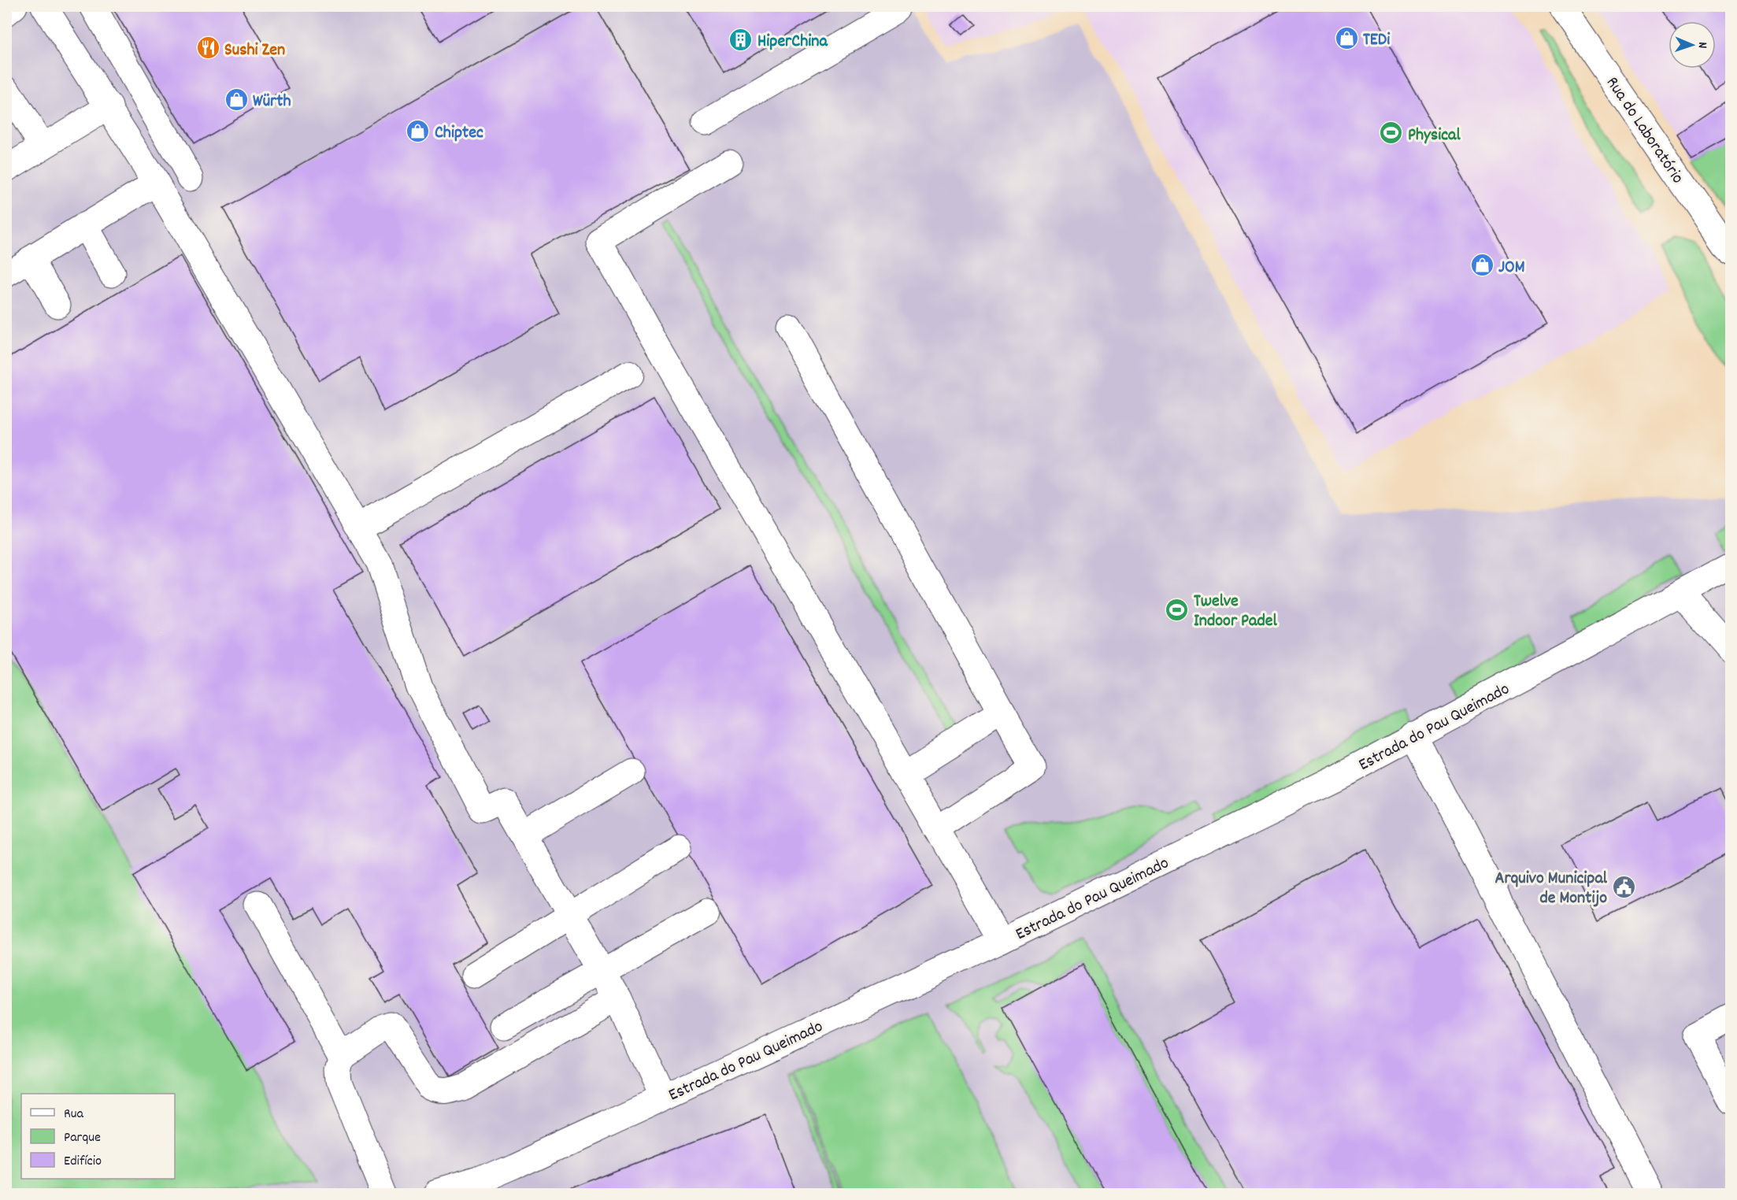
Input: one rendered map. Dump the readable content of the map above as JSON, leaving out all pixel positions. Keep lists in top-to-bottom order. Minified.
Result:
{"streets":{"street":["Rua do Laboratório","Estrada do Pau Queimado"]},"places":{"shop":["TEDi","Würth","Chiptec","JOM"],"building":["HiperChina"],"restaurant":["Sushi Zen"],"sports":["Physical","Twelve Indoor Padel"],"public building":["Arquivo Municipal de Montijo"]},"legend":["Rua","Parque","Edifício"],"north":"right"}
